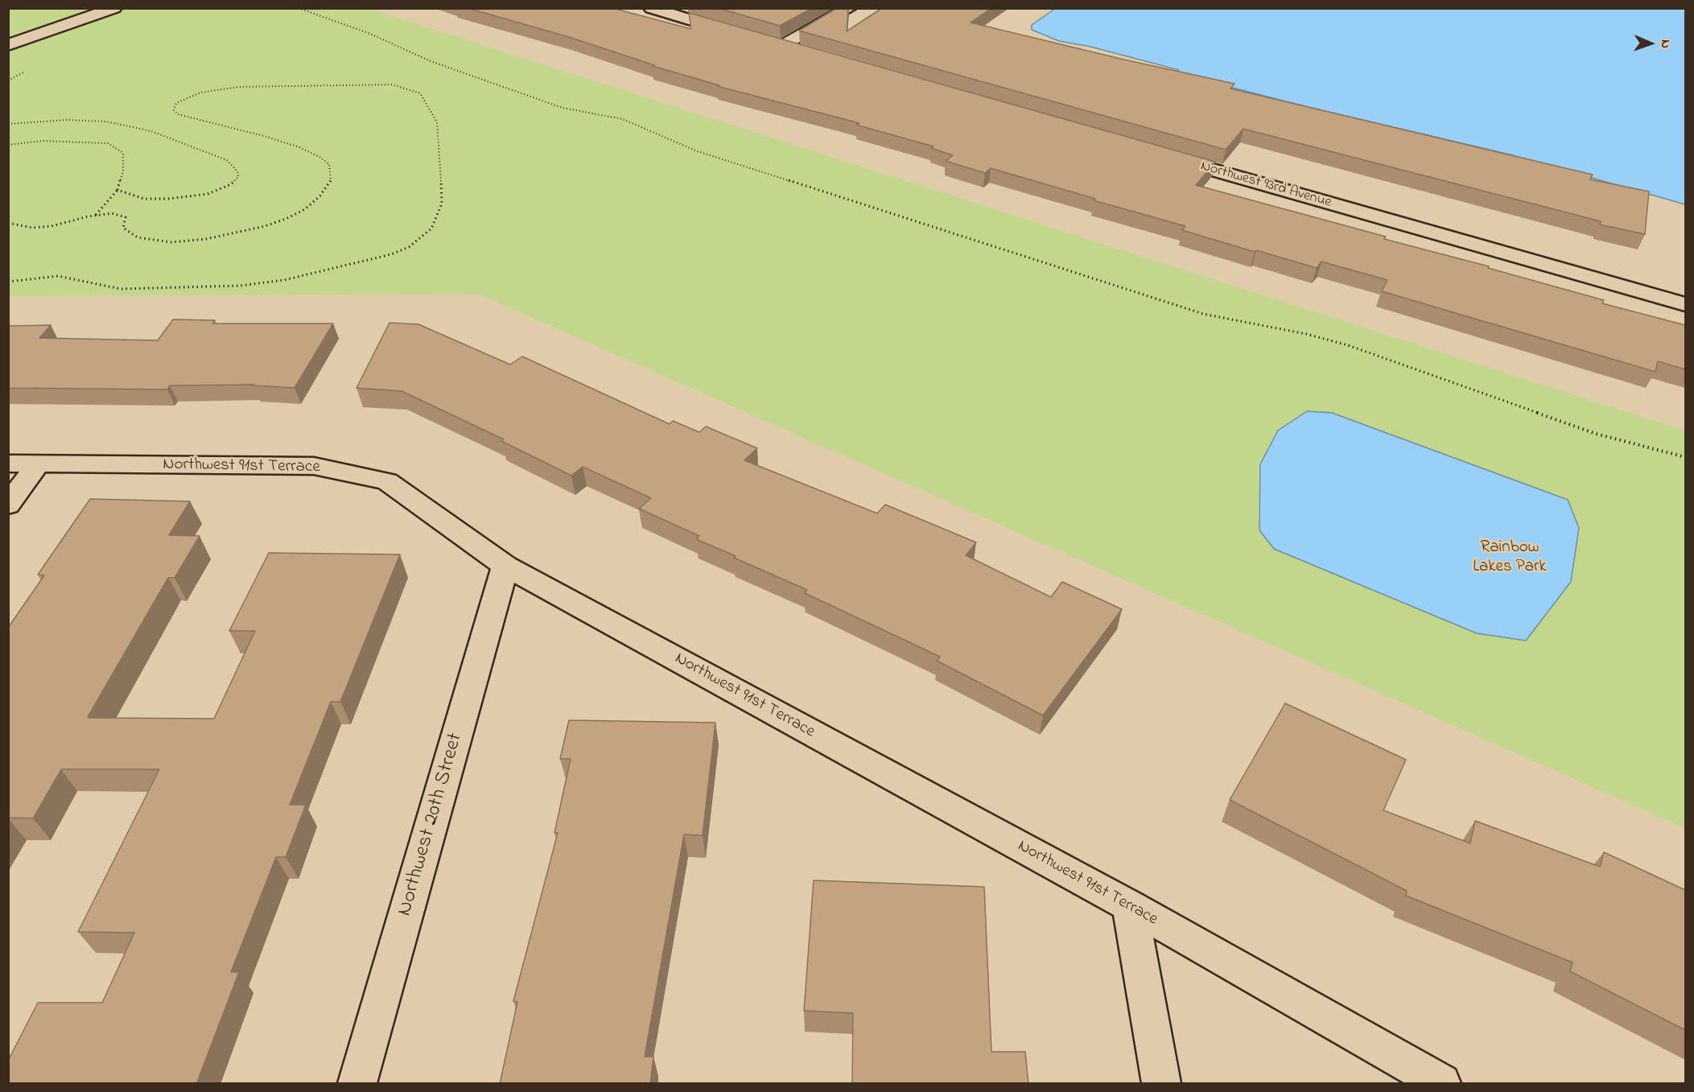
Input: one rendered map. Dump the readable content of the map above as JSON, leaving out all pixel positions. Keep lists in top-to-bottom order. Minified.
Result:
{"streets":{"street":["Northwest 93rd Avenue","Northwest 91st Terrace","Northwest 20th Street"]},"crossings":[["Northwest 91st Terrace","Northwest 20th Street"]],"parks":["Rainbow Lakes Park"],"north":"right"}
